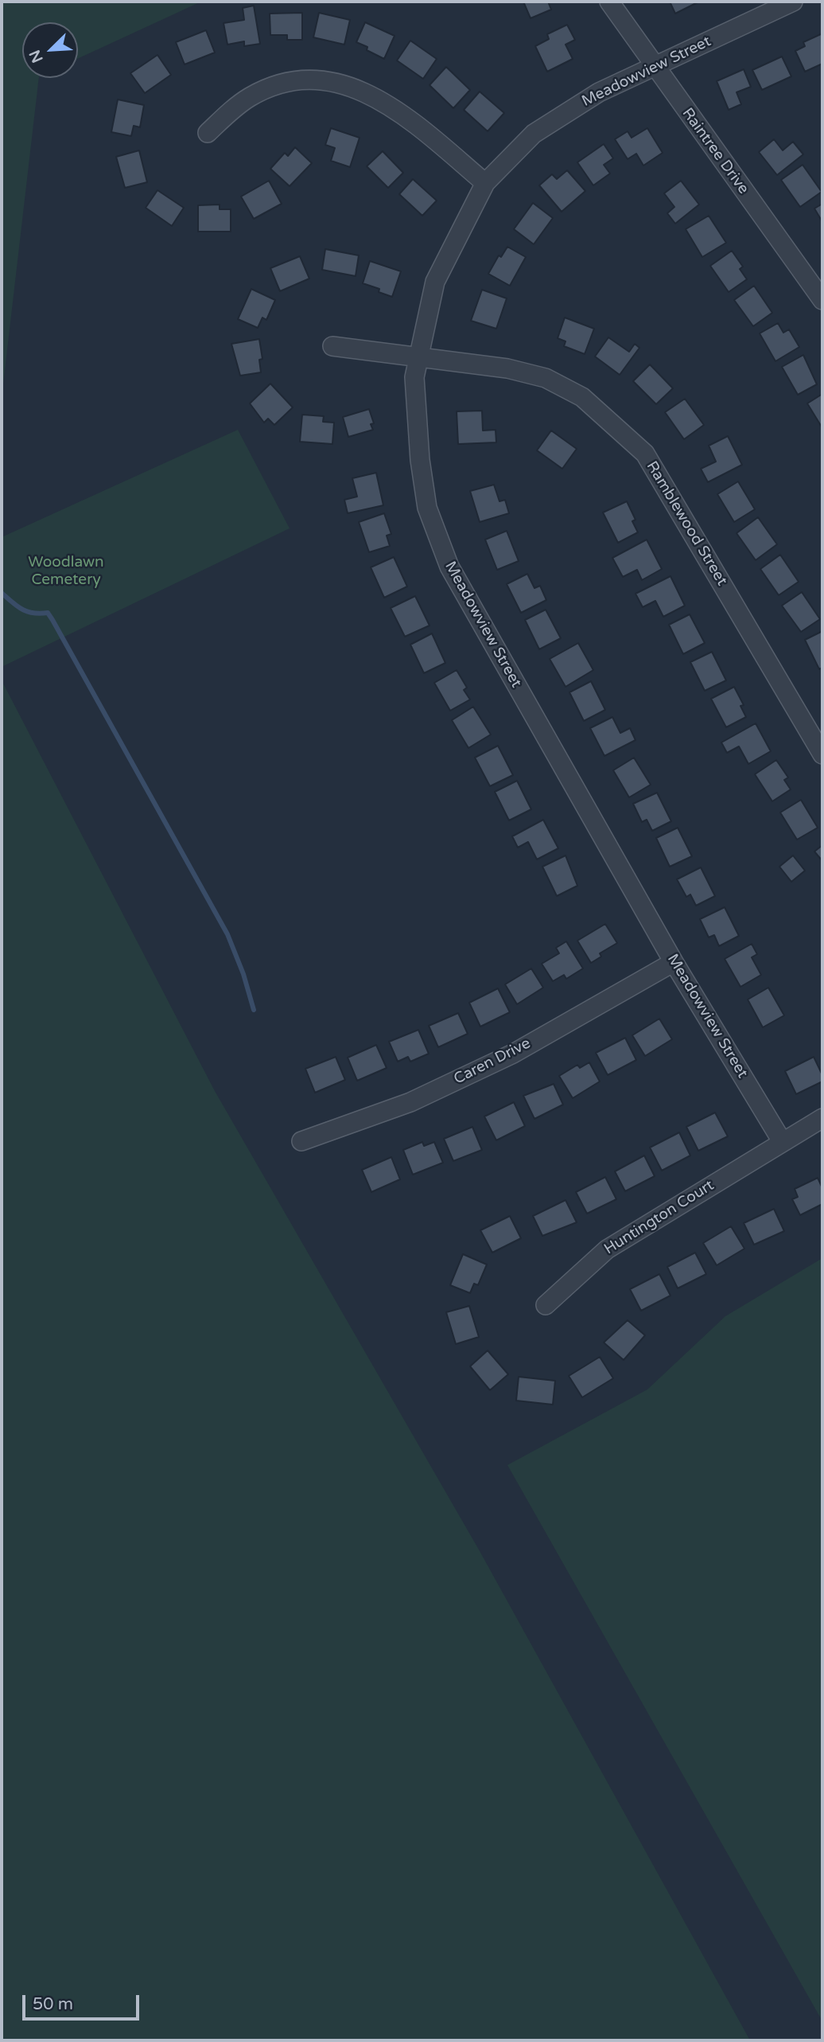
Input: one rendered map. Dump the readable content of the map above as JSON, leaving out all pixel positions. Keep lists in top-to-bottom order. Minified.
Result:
{"streets":{"street":["Meadowview Street","Raintree Drive","Ramblewood Street","Caren Drive","Huntington Court"]},"crossings":[["Meadowview Street","Raintree Drive"],["Meadowview Street","Ramblewood Street"],["Meadowview Street","Caren Drive"],["Meadowview Street","Huntington Court"]],"parks":["Woodlawn Cemetery"],"scale_bar":"50 m","north":"bottom left"}
